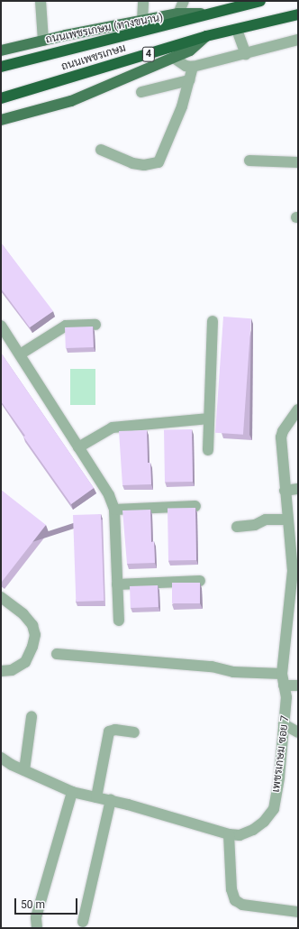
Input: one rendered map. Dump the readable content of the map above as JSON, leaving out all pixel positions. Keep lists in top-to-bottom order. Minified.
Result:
{"streets":{"highway":["4","ถนนเพชรเกษม"],"main road":["ถนนเพชรเกษม (ทางขนาน)"],"street":["เพชรเกษม ซอย 7"]},"crossings":[["ถนนเพชรเกษม (ทางขนาน)","ถนนเพชรเกษม"],["4","ถนนเพชรเกษม"]],"scale_bar":"50 m"}
